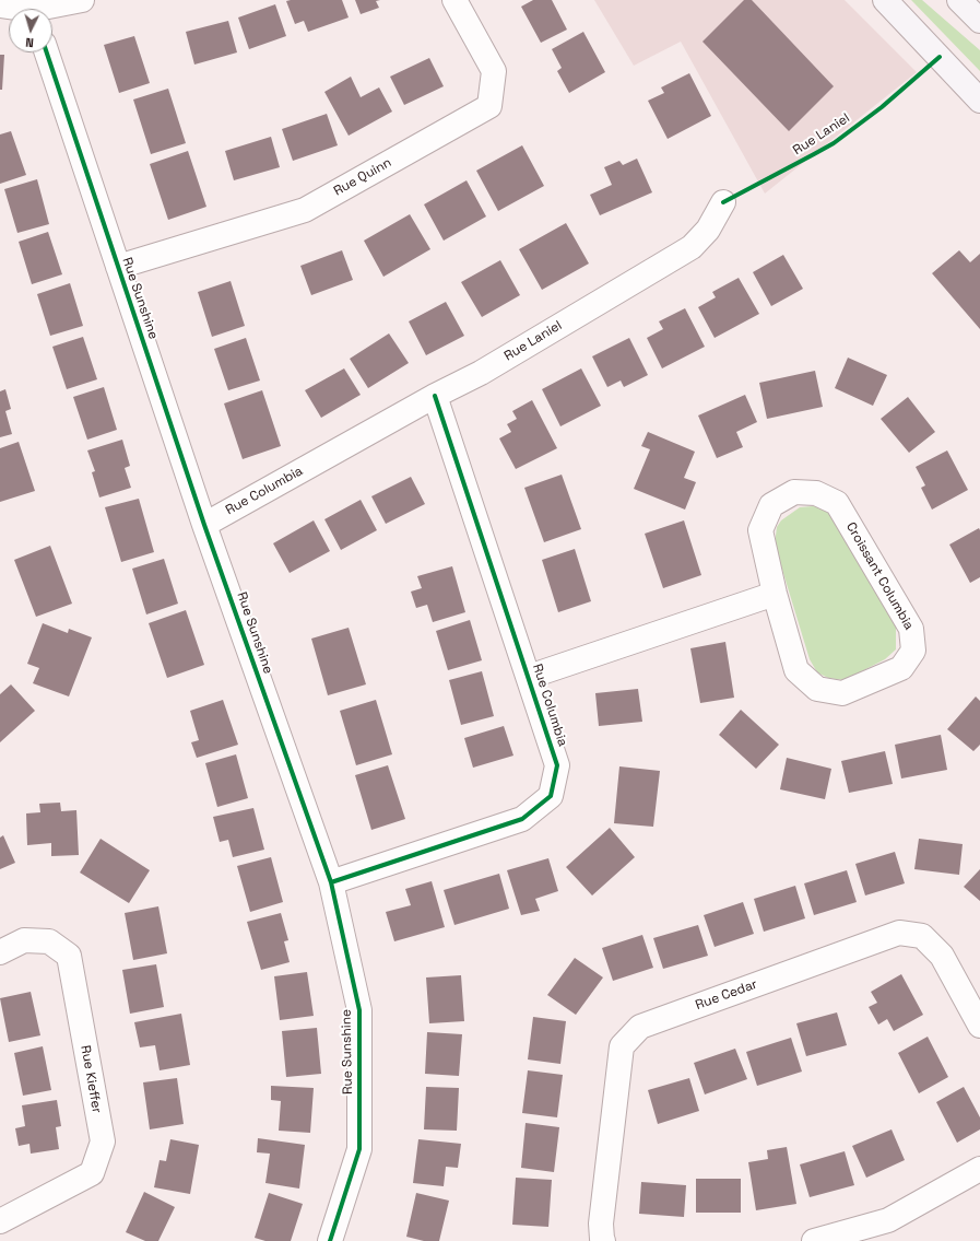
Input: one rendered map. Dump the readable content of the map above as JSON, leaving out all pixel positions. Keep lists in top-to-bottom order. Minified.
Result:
{"streets":{"street":["Rue Laniel","Rue Quinn","Rue Sunshine","Rue Columbia","Croissant Columbia","Rue Cedar","Rue Kieffer"]},"crossings":[["Rue Laniel","Rue Columbia"],["Rue Quinn","Rue Sunshine"],["Rue Sunshine","Rue Columbia"]],"north":"bottom"}
